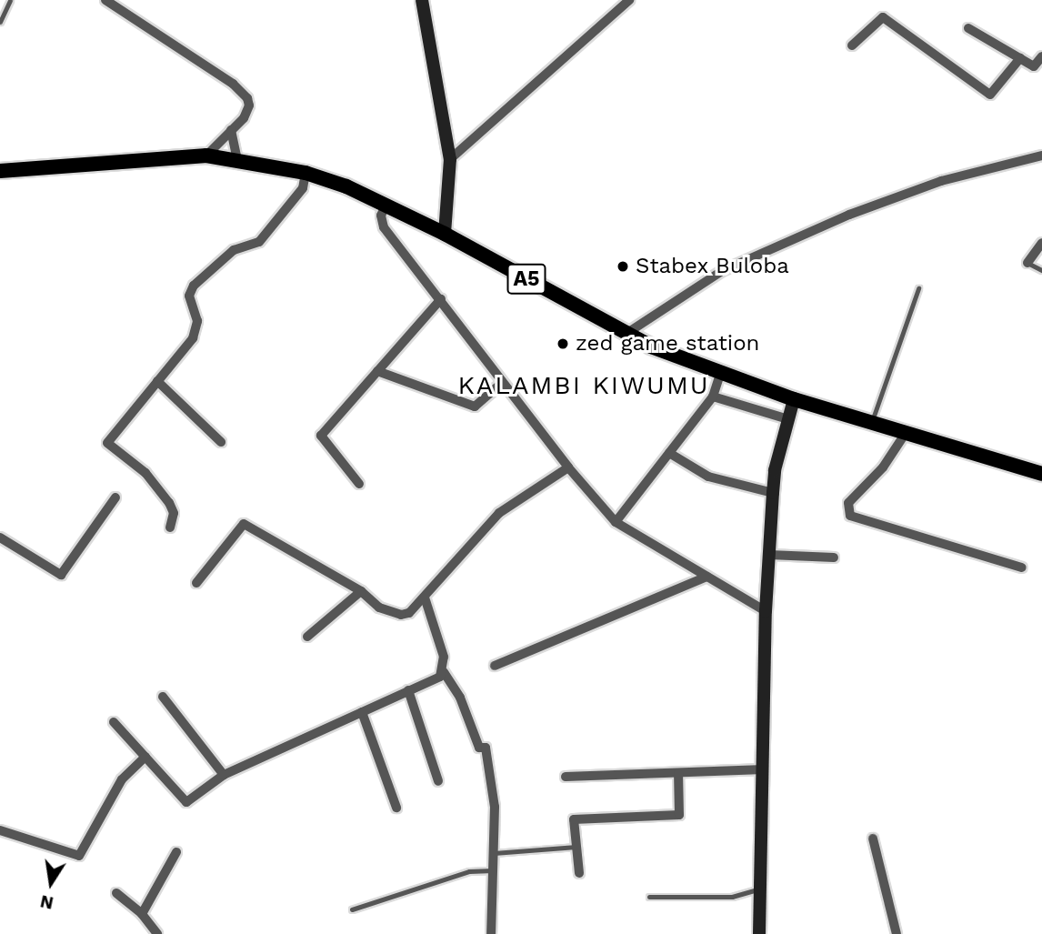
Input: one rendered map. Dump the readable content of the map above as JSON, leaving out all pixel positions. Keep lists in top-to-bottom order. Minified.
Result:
{"streets":{"main road":["A5"]},"districts":["KALAMBI KIWUMU"],"places":["Stabex Buloba","zed game station"],"north":"bottom"}
